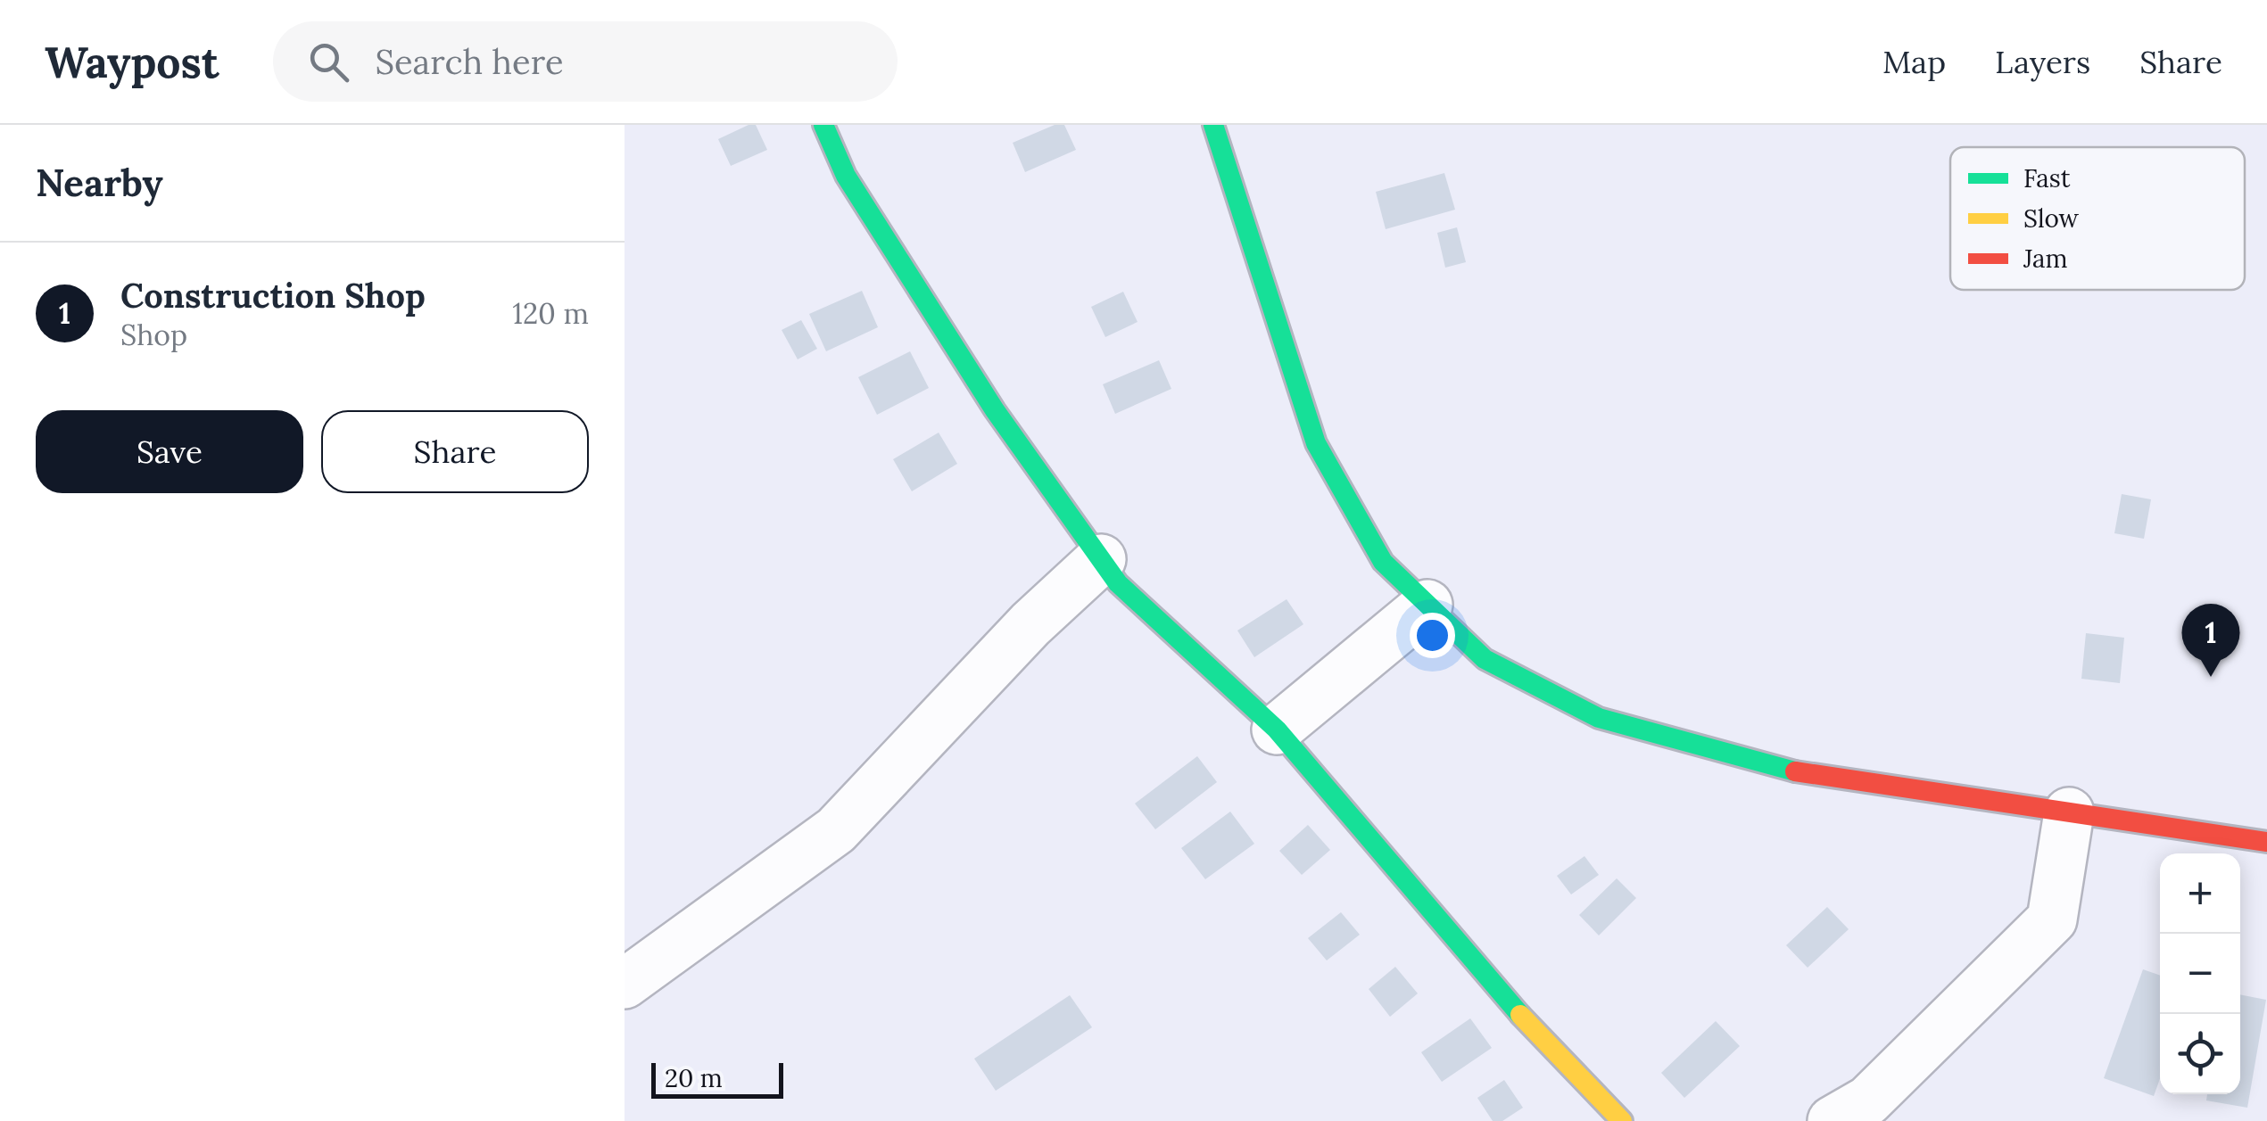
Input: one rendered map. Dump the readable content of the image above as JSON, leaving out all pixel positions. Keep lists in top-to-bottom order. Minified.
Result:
{"legend":["Fast","Slow","Jam"],"scale_bar":"20 m","page":{"header":"Waypost","search":"Search here","nav":["Map","Layers","Share"],"heading":"Nearby","list":[{"mark":"1","name":"Construction Shop","note":"Shop","value":"120 m"}],"buttons":["Save","Share"],"pins":"1","map_buttons":["+","−"],"scale":"20 m"}}
